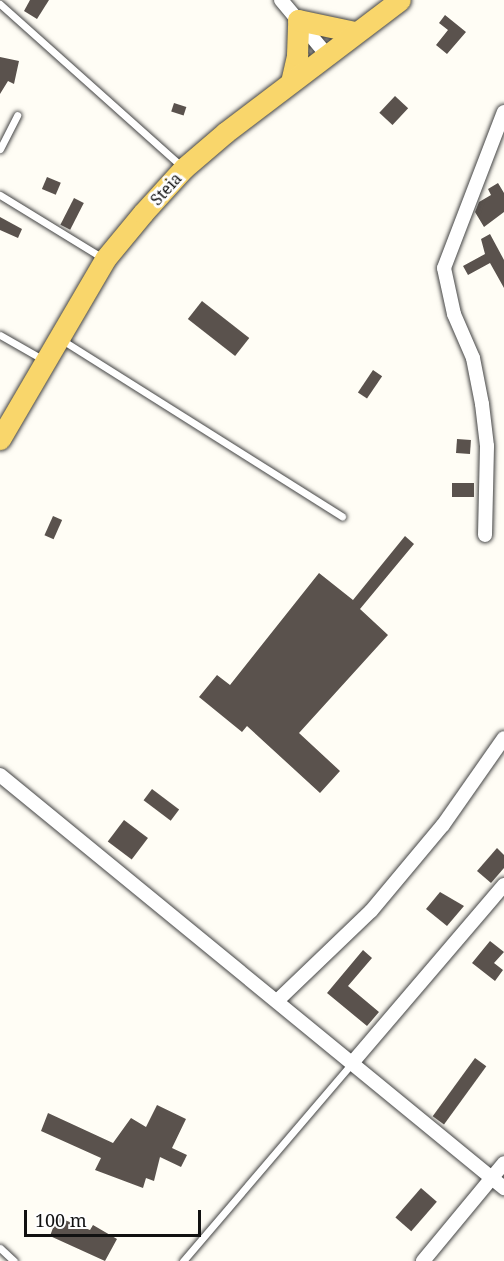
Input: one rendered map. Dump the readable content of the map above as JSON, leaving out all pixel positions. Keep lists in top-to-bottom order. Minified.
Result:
{"streets":{"main road":["Steia"]},"scale_bar":"100 m"}
